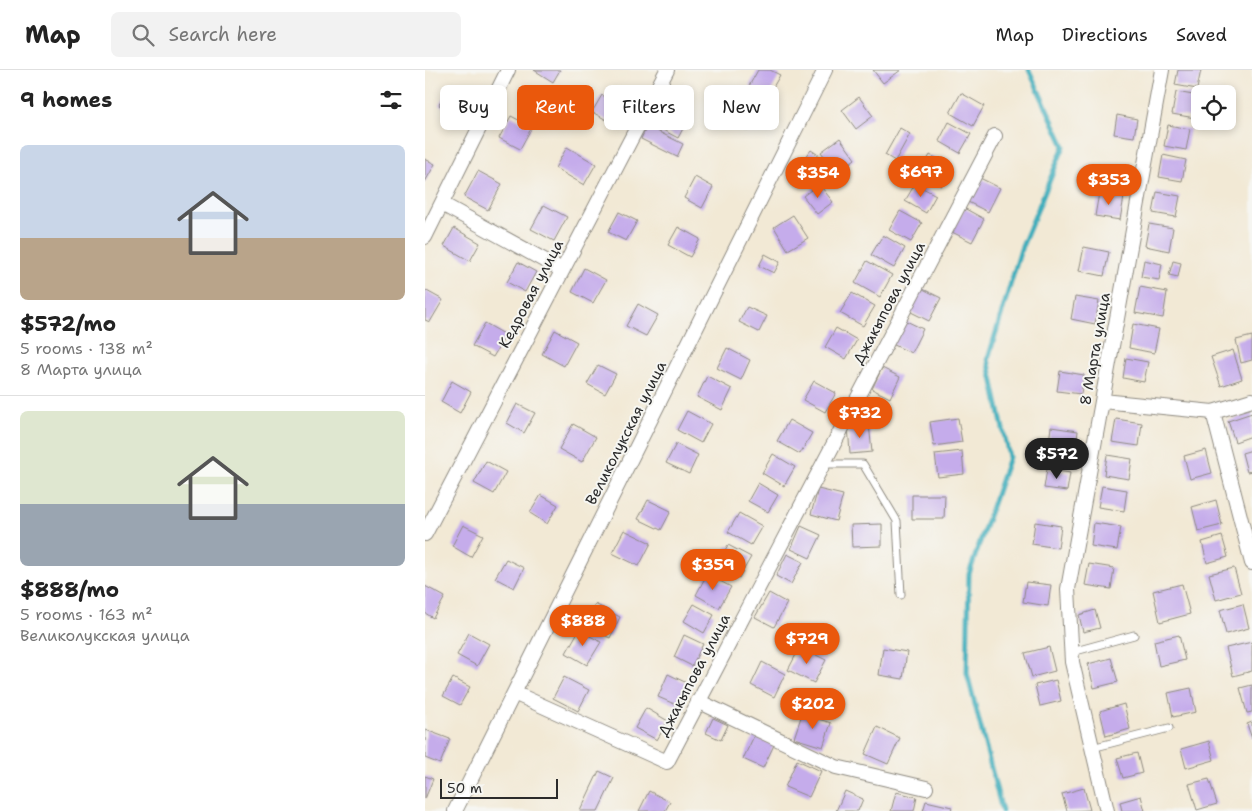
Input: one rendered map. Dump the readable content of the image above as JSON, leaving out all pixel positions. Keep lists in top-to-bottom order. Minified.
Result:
{"streets":{"street":["Кедровая улица","Джакыпова улица","8 Марта улица","Великолукская улица"]},"crossings":[["Джакыпова улица","Великолукская улица"]],"scale_bar":"50 m","page":{"header":"Map","search":"Search here","nav":["Map","Directions","Saved"],"heading":"9 homes","chip":["Buy","Rent","Filters","New"],"list":[{"name":"$572/mo","note":"5 rooms · 138 m² · 8 Марта улица"},{"name":"$888/mo","note":"5 rooms · 163 m² · Великолукская улица"}],"price":["$697","$354","$353","$732","$572","$359","$888","$729","$202"],"scale":"50 m"}}
